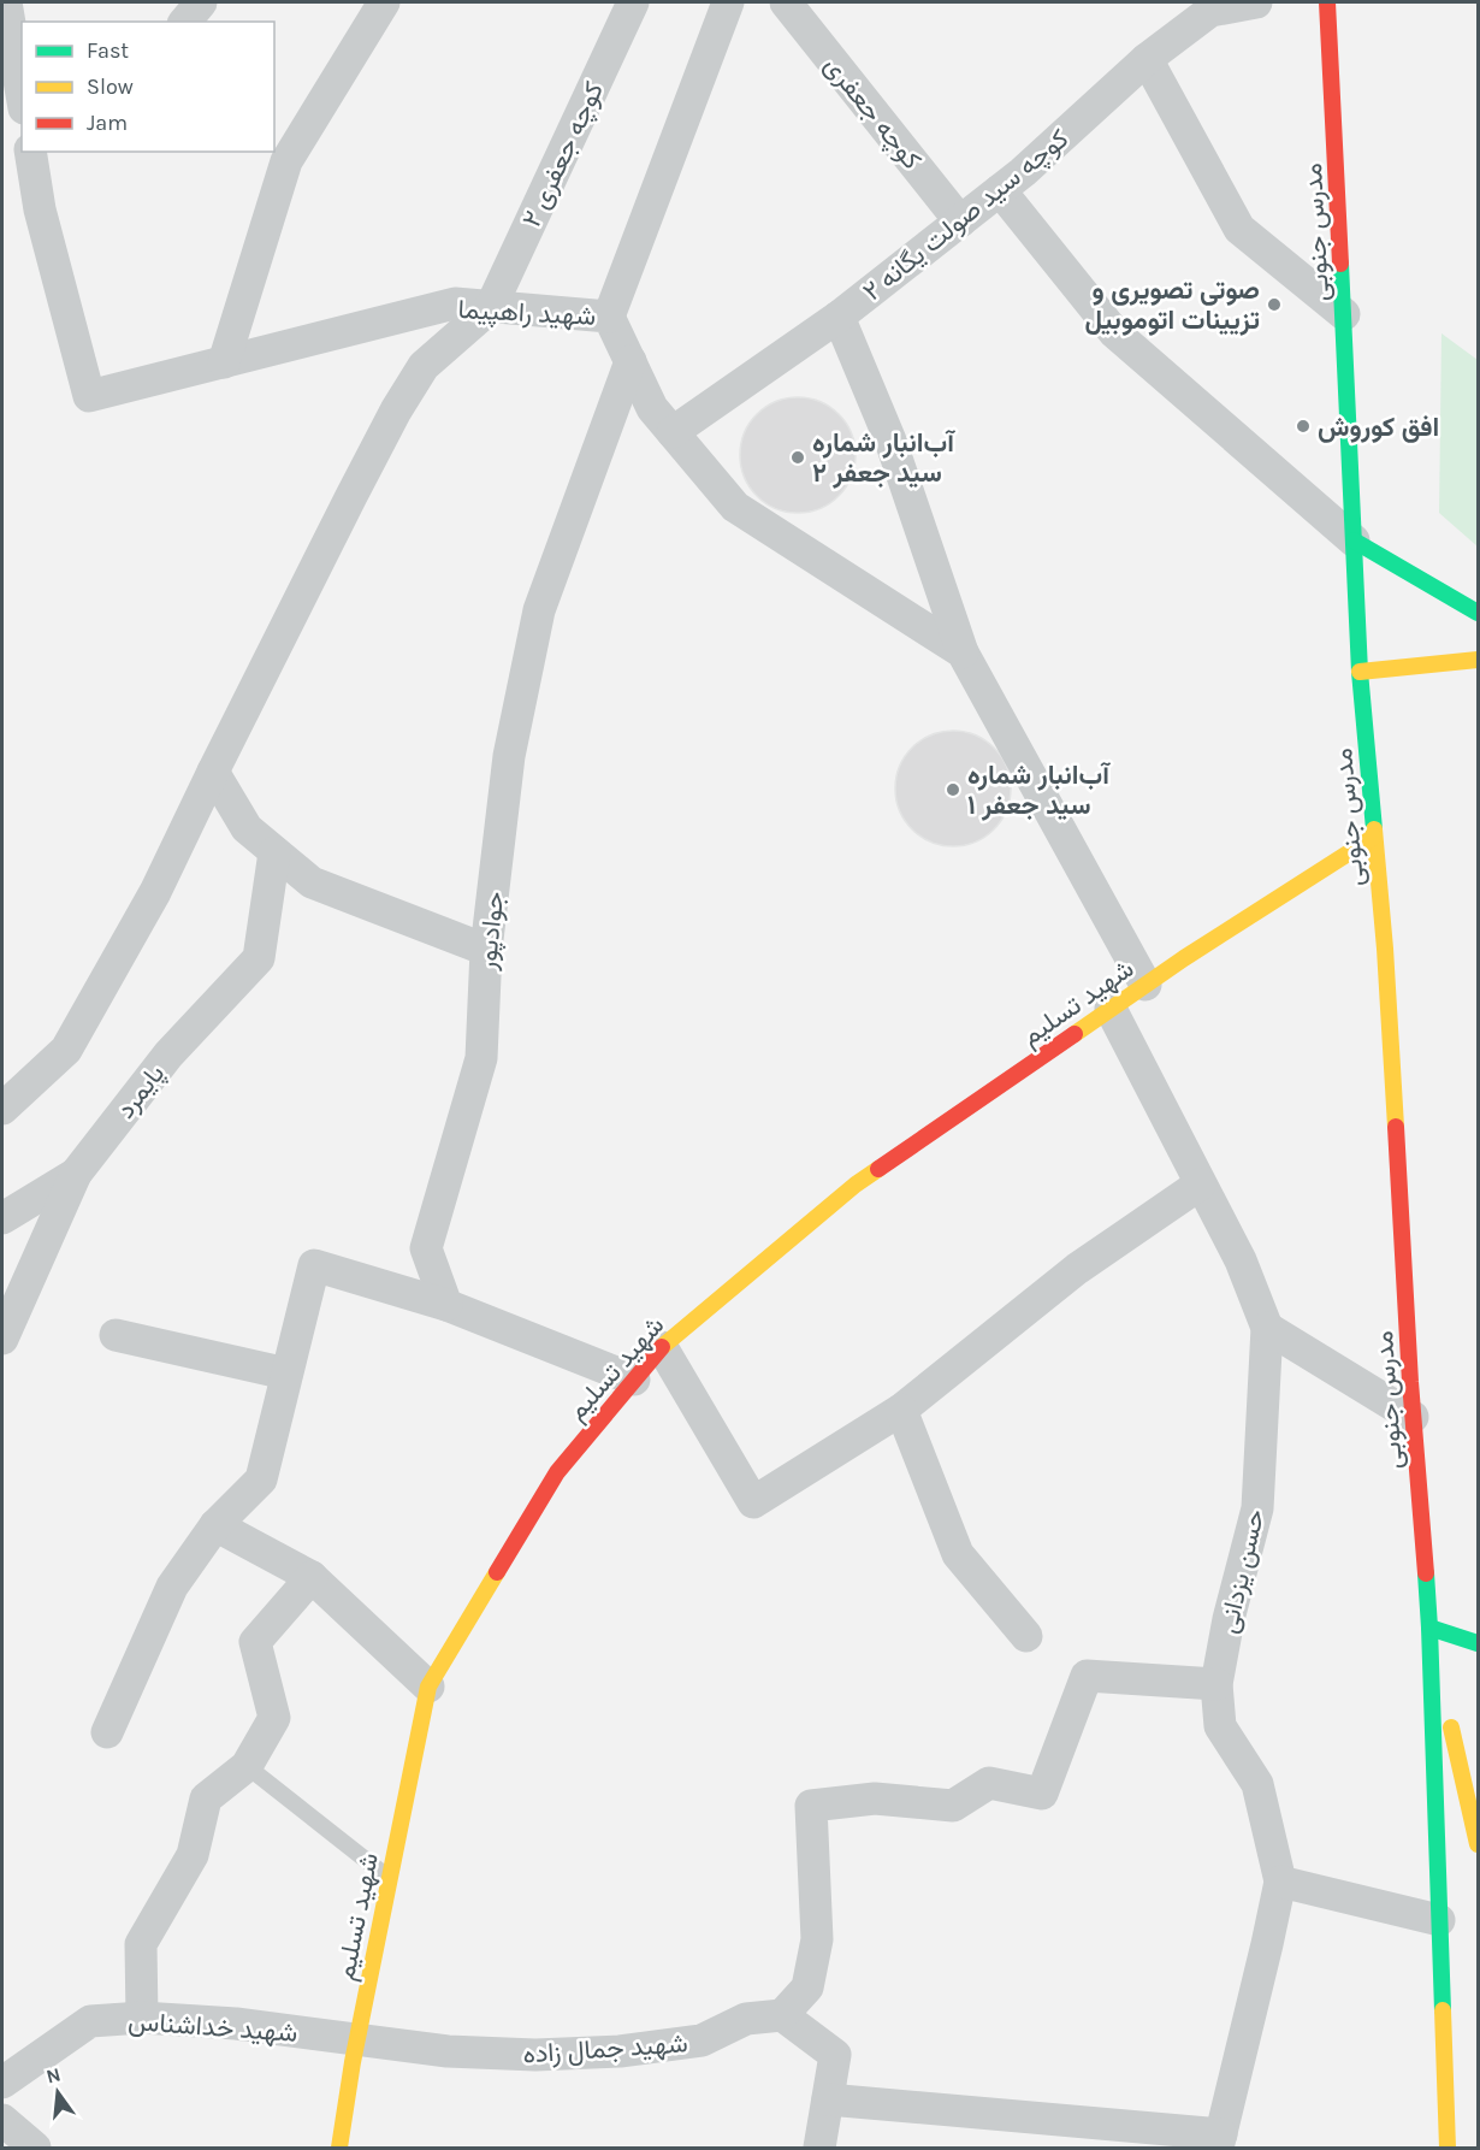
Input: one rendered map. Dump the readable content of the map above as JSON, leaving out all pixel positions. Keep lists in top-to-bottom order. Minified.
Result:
{"streets":{"main road":["مدرس جنوبی","شهید تسلیم"],"street":["کوچه جعفری","کوچه جعفری ۲","کوچه سید صولت یگانه ۲","شهید راهپیما","جوادپور","پایمرد","حسن یزدانی","شهید خداشناس","شهید جمال زاده"]},"crossings":[["کوچه جعفری","کوچه سید صولت یگانه ۲"],["کوچه جعفری ۲","شهید راهپیما"],["کوچه سید صولت یگانه ۲","شهید راهپیما"],["مدرس جنوبی","شهید تسلیم"],["شهید راهپیما","جوادپور"],["شهید راهپیما","شهید تسلیم"],["شهید تسلیم","حسن یزدانی"],["شهید تسلیم","شهید خداشناس"],["شهید تسلیم","شهید جمال زاده"],["شهید خداشناس","شهید جمال زاده"]],"places":["صوتی تصویری و تزیینات اتوموبیل","افق کوروش","آب‌انبار شماره ۲ سید جعفر","آب‌انبار شماره ۱ سید جعفر"],"legend":["Fast","Slow","Jam"],"north":"top"}
